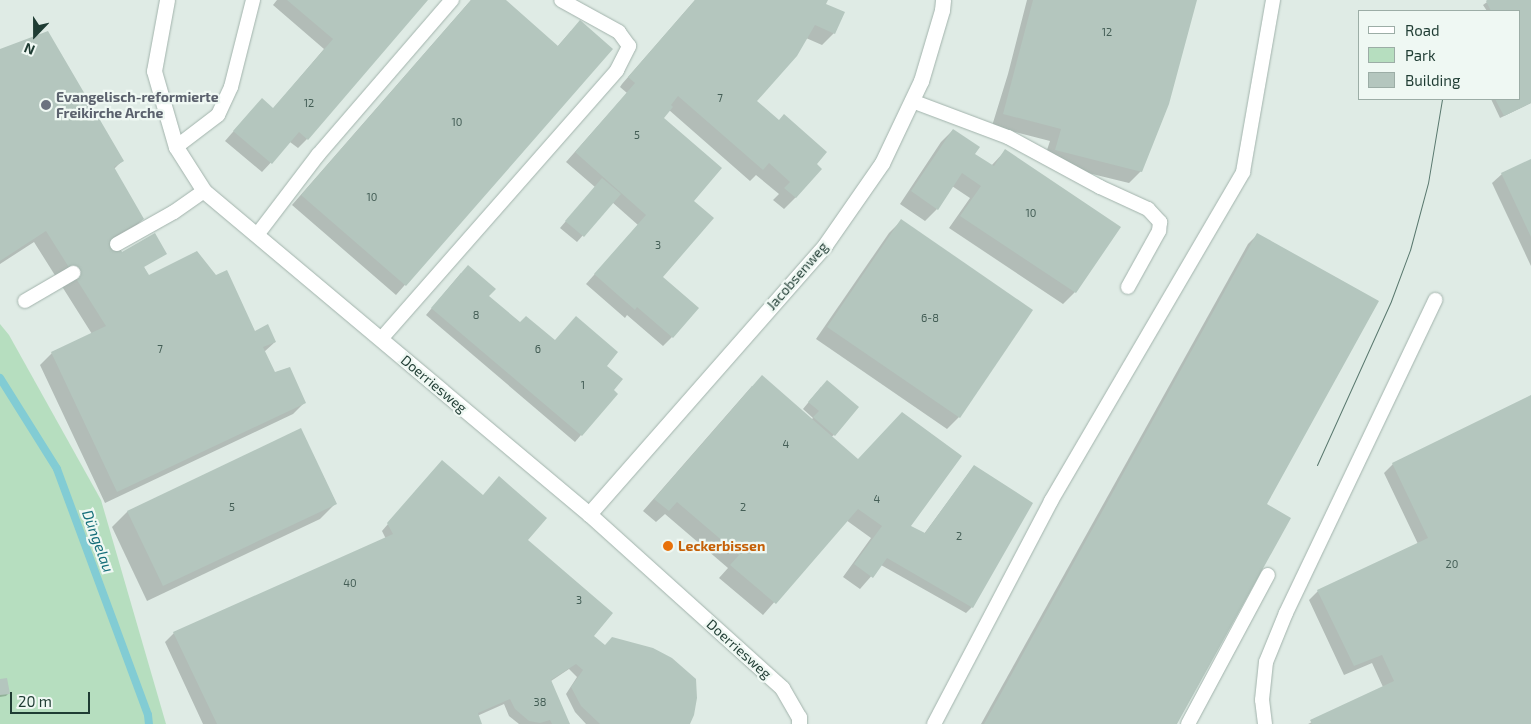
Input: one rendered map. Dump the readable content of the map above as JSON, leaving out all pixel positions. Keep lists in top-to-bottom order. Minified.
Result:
{"streets":{"street":["Jacobsenweg","Doerriesweg"]},"crossings":[["Jacobsenweg","Doerriesweg"]],"water":["Düngelau"],"places":["Evangelisch-reformierte Freikirche Arche","Leckerbissen"],"house_numbers":["12","7","12","10","5","10","10","3","8","6-8","7","6","1","4","4","5","2","2","20","40","3","38"],"legend":["Road","Park","Building"],"scale_bar":"20 m","north":"bottom"}
